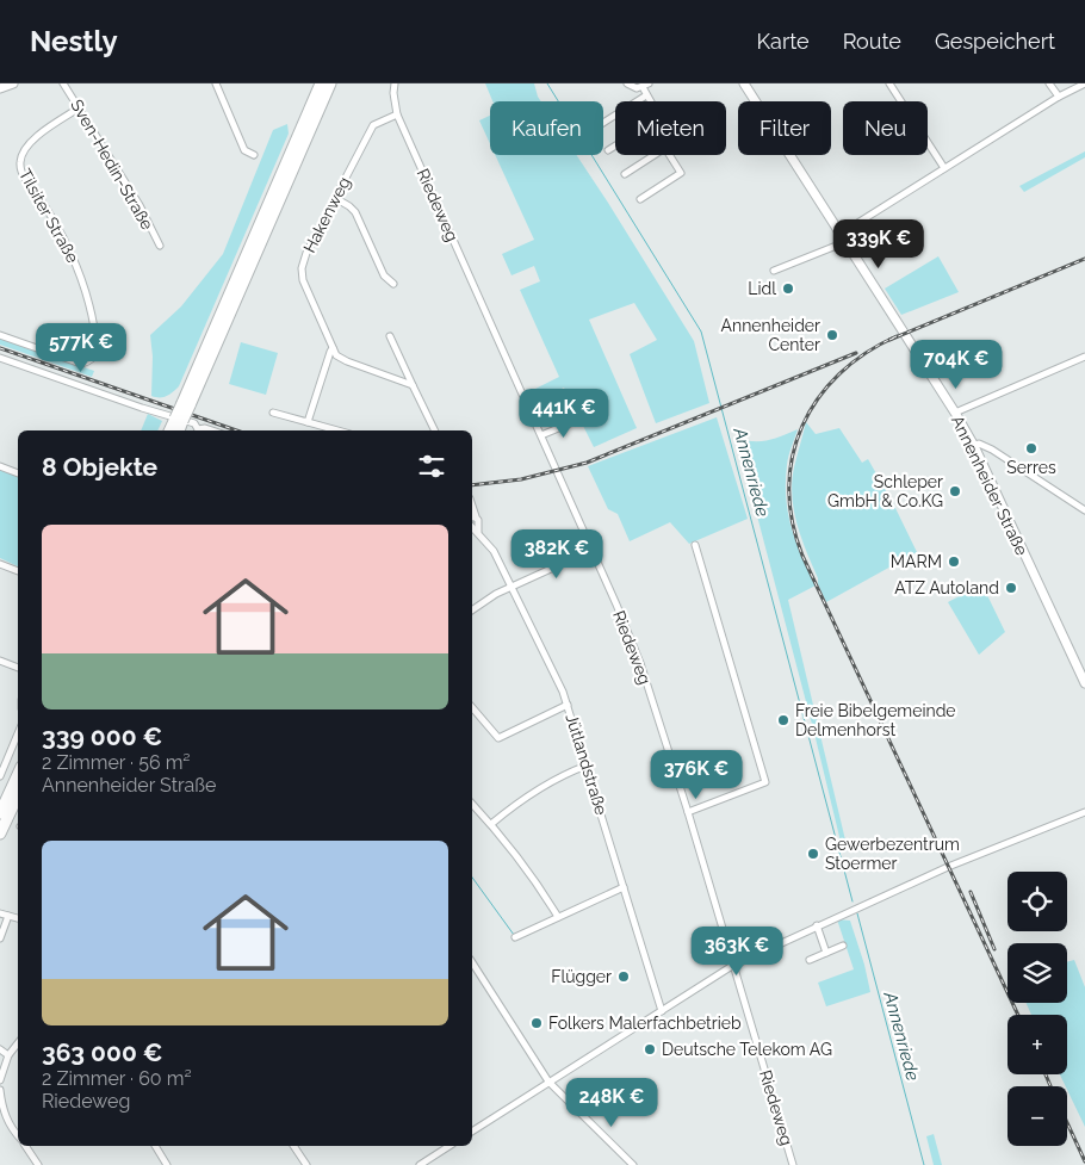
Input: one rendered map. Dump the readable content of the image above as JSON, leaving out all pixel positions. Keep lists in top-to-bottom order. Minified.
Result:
{"streets":{"street":["Sven-Hedin-Straße","Riedeweg","Hakenweg","Tilsiter Straße","Annenheider Straße","Jütlandstraße"]},"crossings":[["Sven-Hedin-Straße","Tilsiter Straße"],["Riedeweg","Hakenweg"]],"water":["Annenriede"],"places":["Lidl","Annenheider Center","Serres","Schleper GmbH & Co.KG","MARM","ATZ Autoland","Freie Bibelgemeinde Delmenhorst","Gewerbezentrum Stoermer","Flügger","Folkers Malerfachbetrieb","Deutsche Telekom AG"],"page":{"header":"Nestly","nav":["Karte","Route","Gespeichert"],"chip":["Kaufen","Mieten","Filter","Neu"],"price":["339K €","577K €","704K €","441K €","382K €","376K €","363K €","248K €"],"heading":"8 Objekte","list":[{"name":"339 000 €","note":"2 Zimmer · 56 m² · Annenheider Straße"},{"name":"363 000 €","note":"2 Zimmer · 60 m² · Riedeweg"}],"map_buttons":["+","−"]}}
